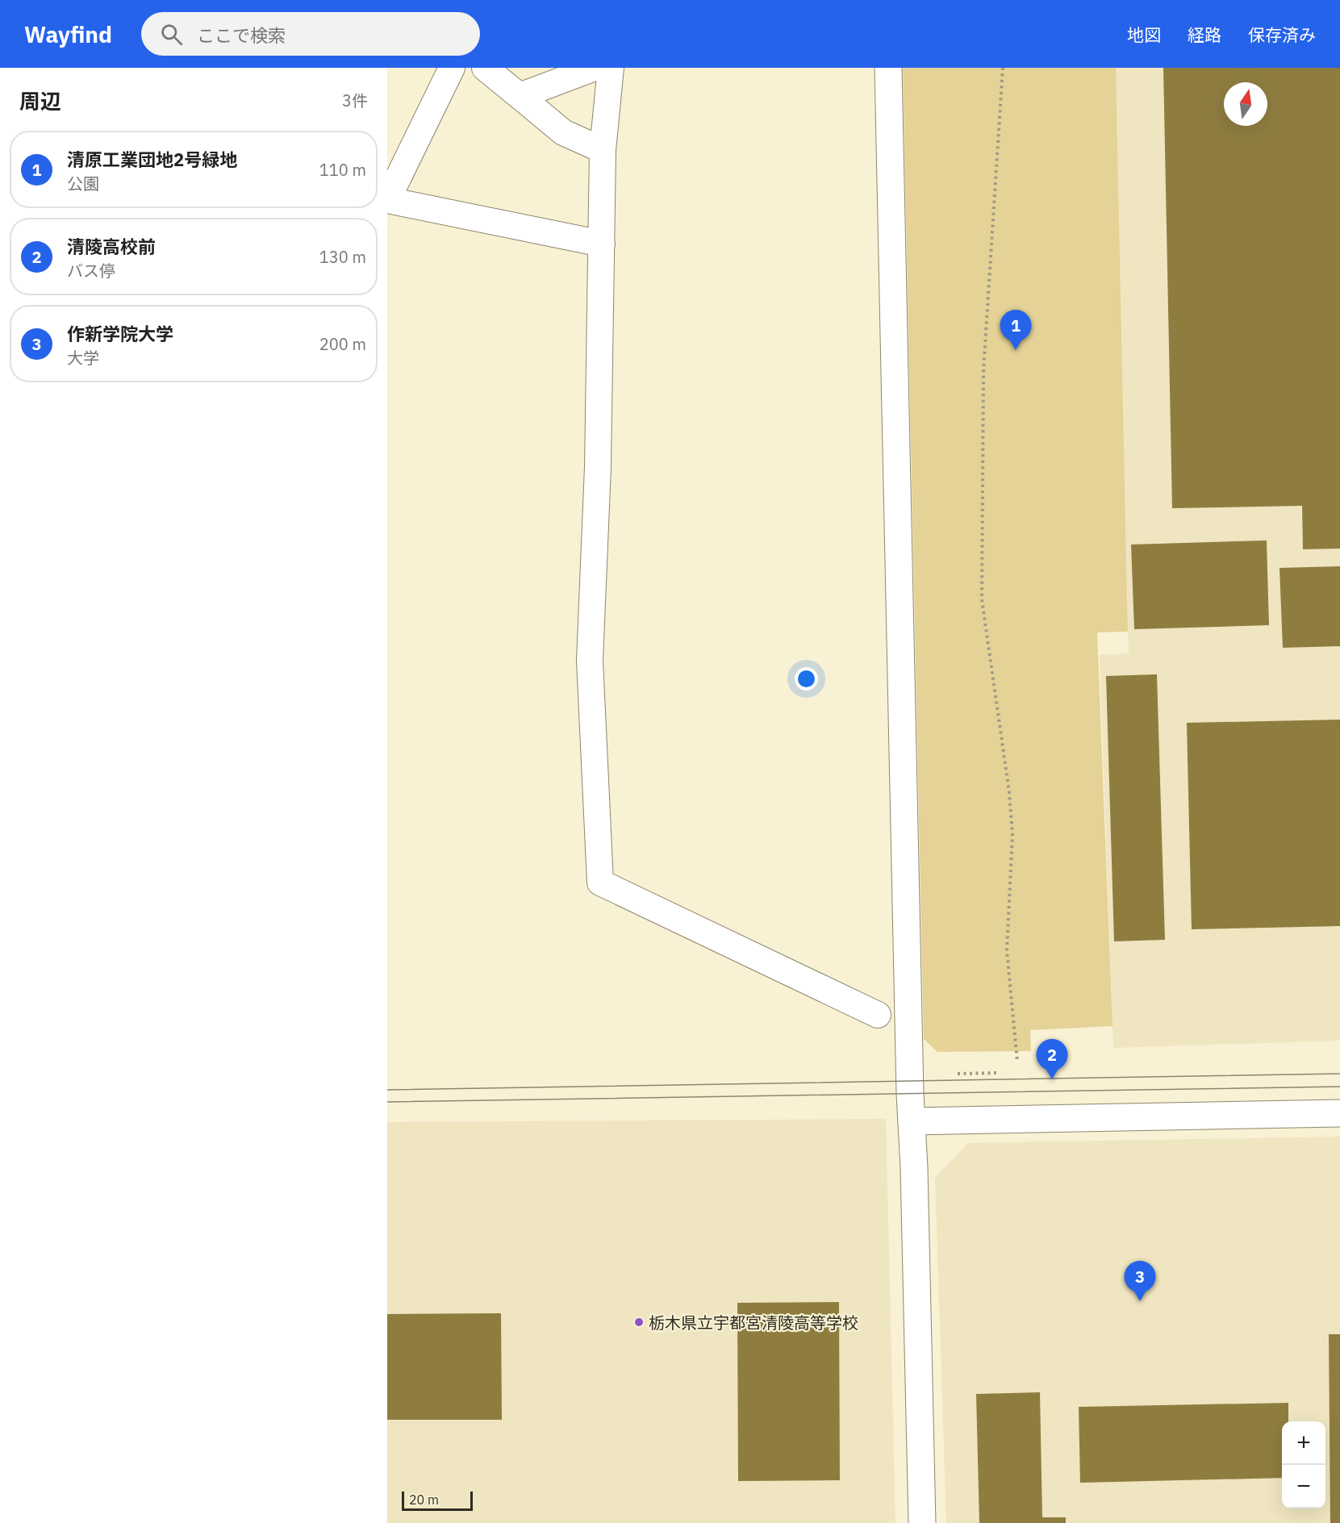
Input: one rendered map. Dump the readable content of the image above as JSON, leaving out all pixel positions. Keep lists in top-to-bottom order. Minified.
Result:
{"places":["栃木県立宇都宮清陵高等学校"],"scale_bar":"20 m","north":"top","page":{"header":"Wayfind","search":"ここで検索","nav":["地図","経路","保存済み"],"heading":["周辺","3件"],"list":[{"mark":"1","name":"清原工業団地2号緑地","note":"公園","value":"110 m"},{"mark":"2","name":"清陵高校前","note":"バス停","value":"130 m"},{"mark":"3","name":"作新学院大学","note":"大学","value":"200 m"}],"pins":["1","2","3"],"map_buttons":["+","−"],"scale":"20 m"}}
